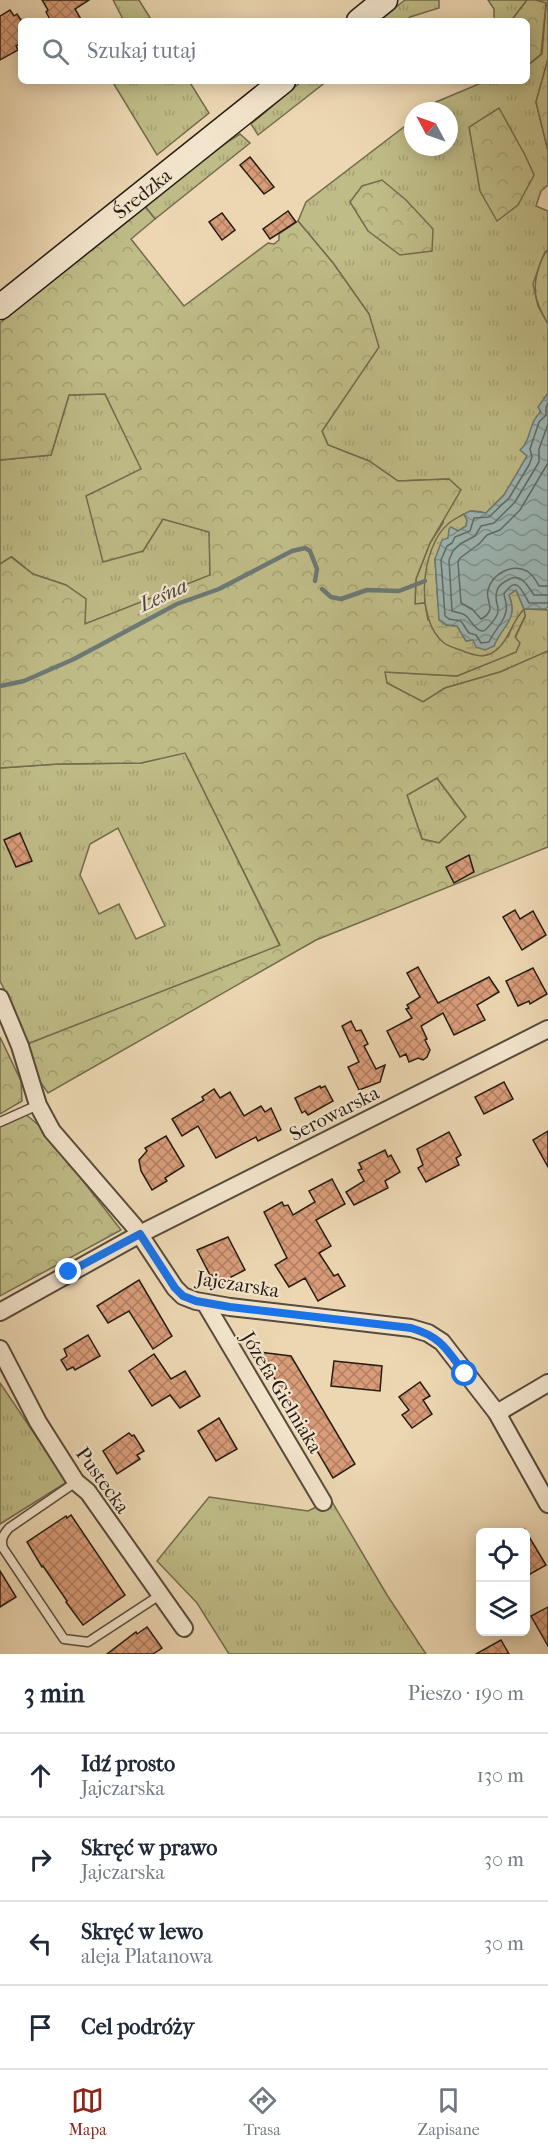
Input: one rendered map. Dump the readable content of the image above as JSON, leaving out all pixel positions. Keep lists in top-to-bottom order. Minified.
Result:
{"streets":{"main road":["Średzka"],"street":["Serowarska","Jajczarska","Józefa Gielniaka","Pustecka"]},"crossings":[["Serowarska","Jajczarska"],["Jajczarska","Józefa Gielniaka"]],"water":["Leśna"],"north":"top left","page":{"search":"Szukaj tutaj","heading":["3 min","Pieszo · 190 m"],"list":[["Idź prosto","Jajczarska","130 m"],["Skręć w prawo","Jajczarska","30 m"],["Skręć w lewo","aleja Platanowa","30 m"],"Cel podróży"],"nav":["Mapa","Trasa","Zapisane"]}}
